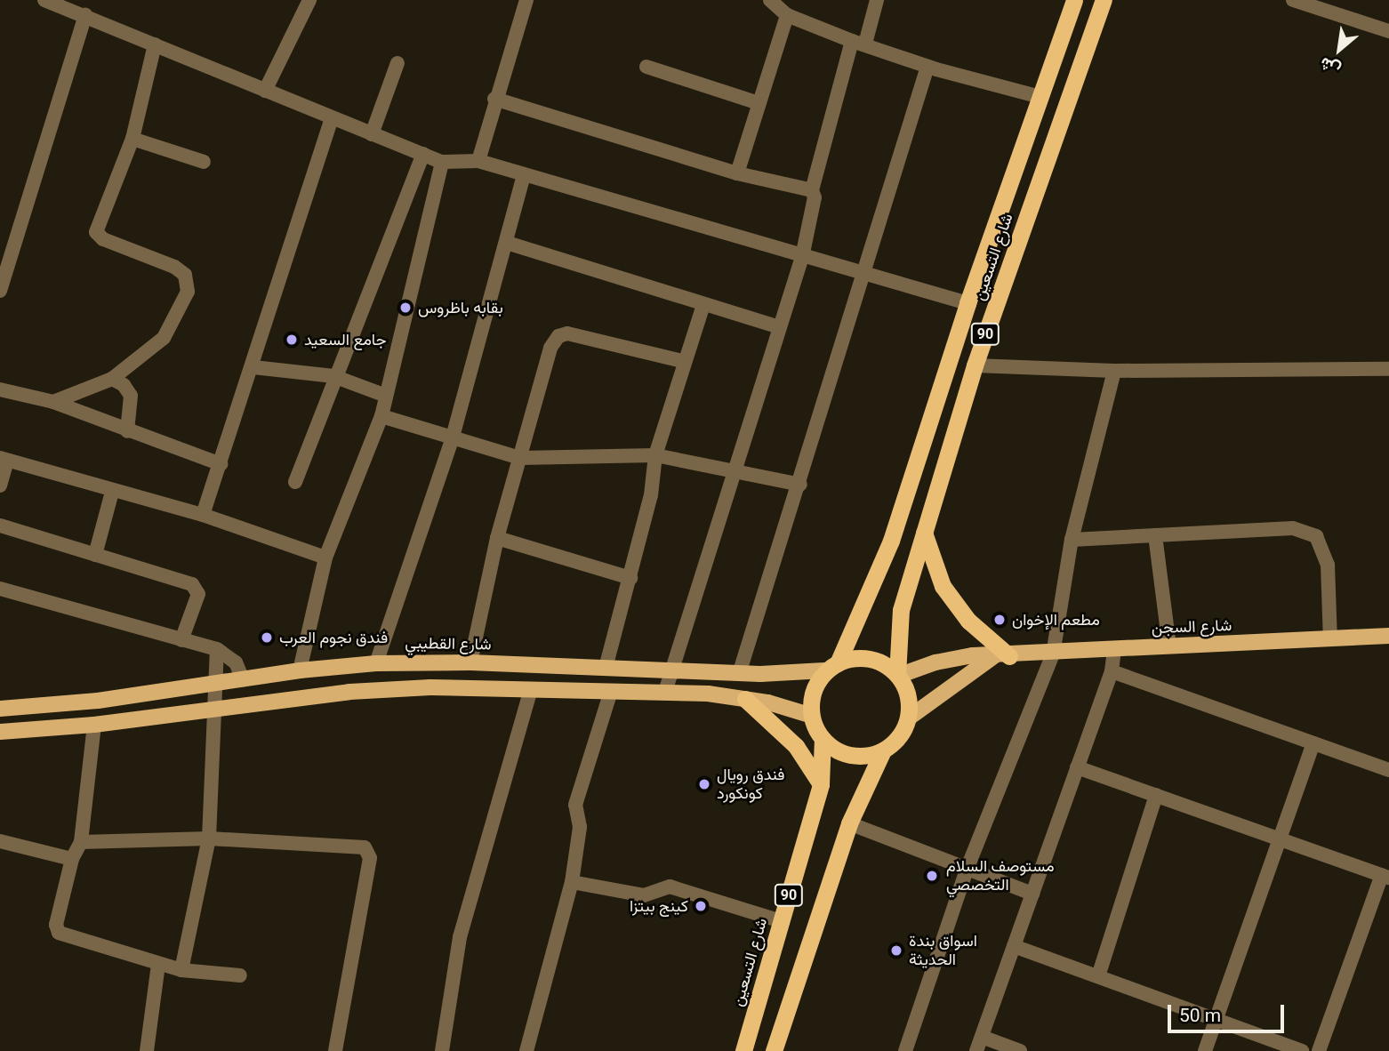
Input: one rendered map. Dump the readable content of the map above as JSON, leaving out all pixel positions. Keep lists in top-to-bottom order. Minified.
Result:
{"streets":{"highway":["شارع التسعين","90"],"main road":["شارع السجن","شارع القطيبي"]},"crossings":[["شارع التسعين","90"],["شارع التسعين","شارع السجن"],["شارع التسعين","شارع القطيبي"],["90","شارع السجن"],["90","شارع القطيبي"],["شارع السجن","شارع القطيبي"]],"places":["بقابه باظروس","جامع السعيد","مطعم الإخوان","فندق نجوم العرب","فندق رويال كونكورد","مستوصف السلام التخصصي","كينج بيتزا","اسواق بندة الحديثة"],"scale_bar":"50 m","north":"bottom left"}
